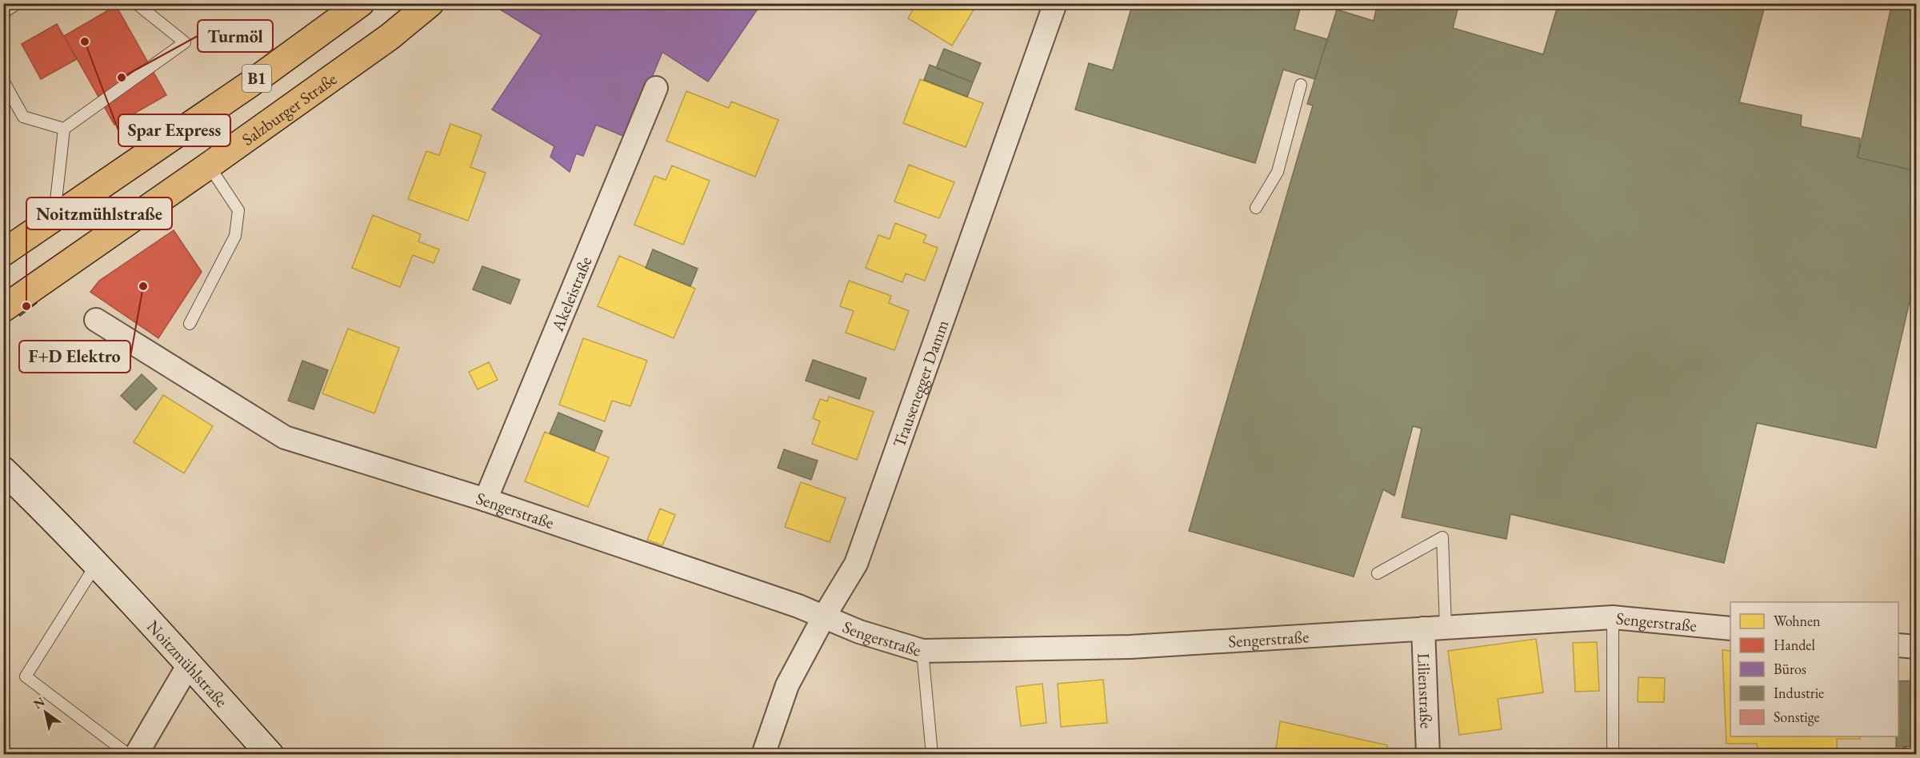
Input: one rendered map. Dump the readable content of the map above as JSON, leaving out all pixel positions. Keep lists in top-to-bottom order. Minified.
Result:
{"streets":{"main road":["B1","Salzburger Straße","Noitzmühlstraße"],"street":["Akeleistraße","Trausenegger Damm","Sengerstraße","Lilienstraße"]},"crossings":[["Akeleistraße","Sengerstraße"],["Trausenegger Damm","Sengerstraße"],["Sengerstraße","Lilienstraße"]],"places":["Spar Express","Turmöl","F+D Elektro","Noitzmühlstraße"],"legend":["Wohnen","Handel","Büros","Industrie","Sonstige"],"north":"top left"}
